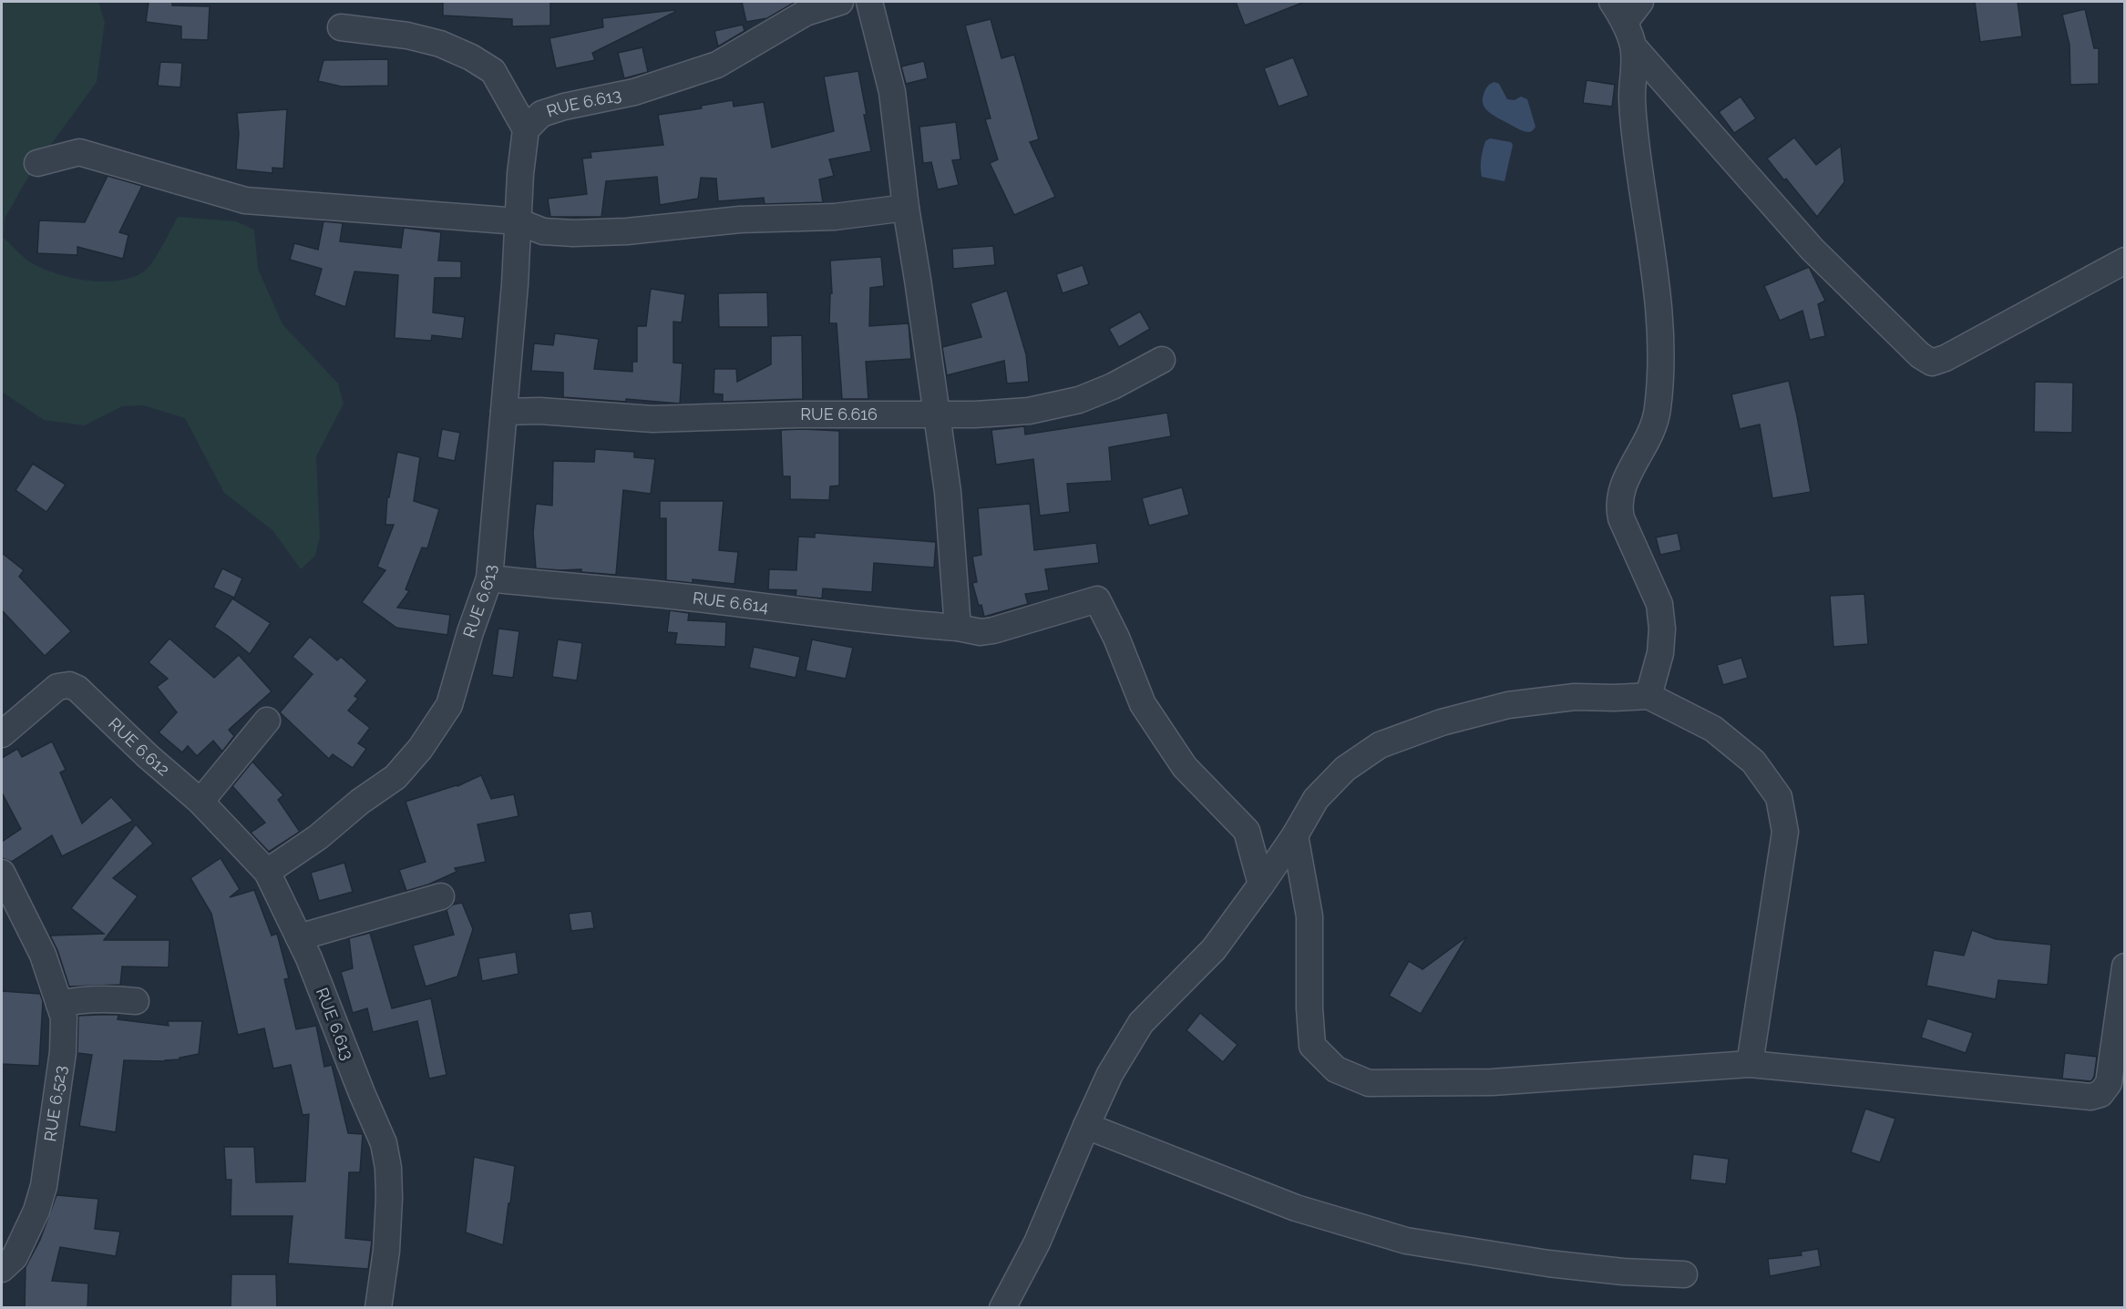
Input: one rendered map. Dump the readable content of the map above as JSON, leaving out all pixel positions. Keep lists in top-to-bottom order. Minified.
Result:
{"streets":{"street":["RUE 6.613","RUE 6.616","RUE 6.614","RUE 6.612","RUE 6.523"]},"crossings":[["RUE 6.613","RUE 6.616"],["RUE 6.613","RUE 6.614"],["RUE 6.613","RUE 6.612"]]}
